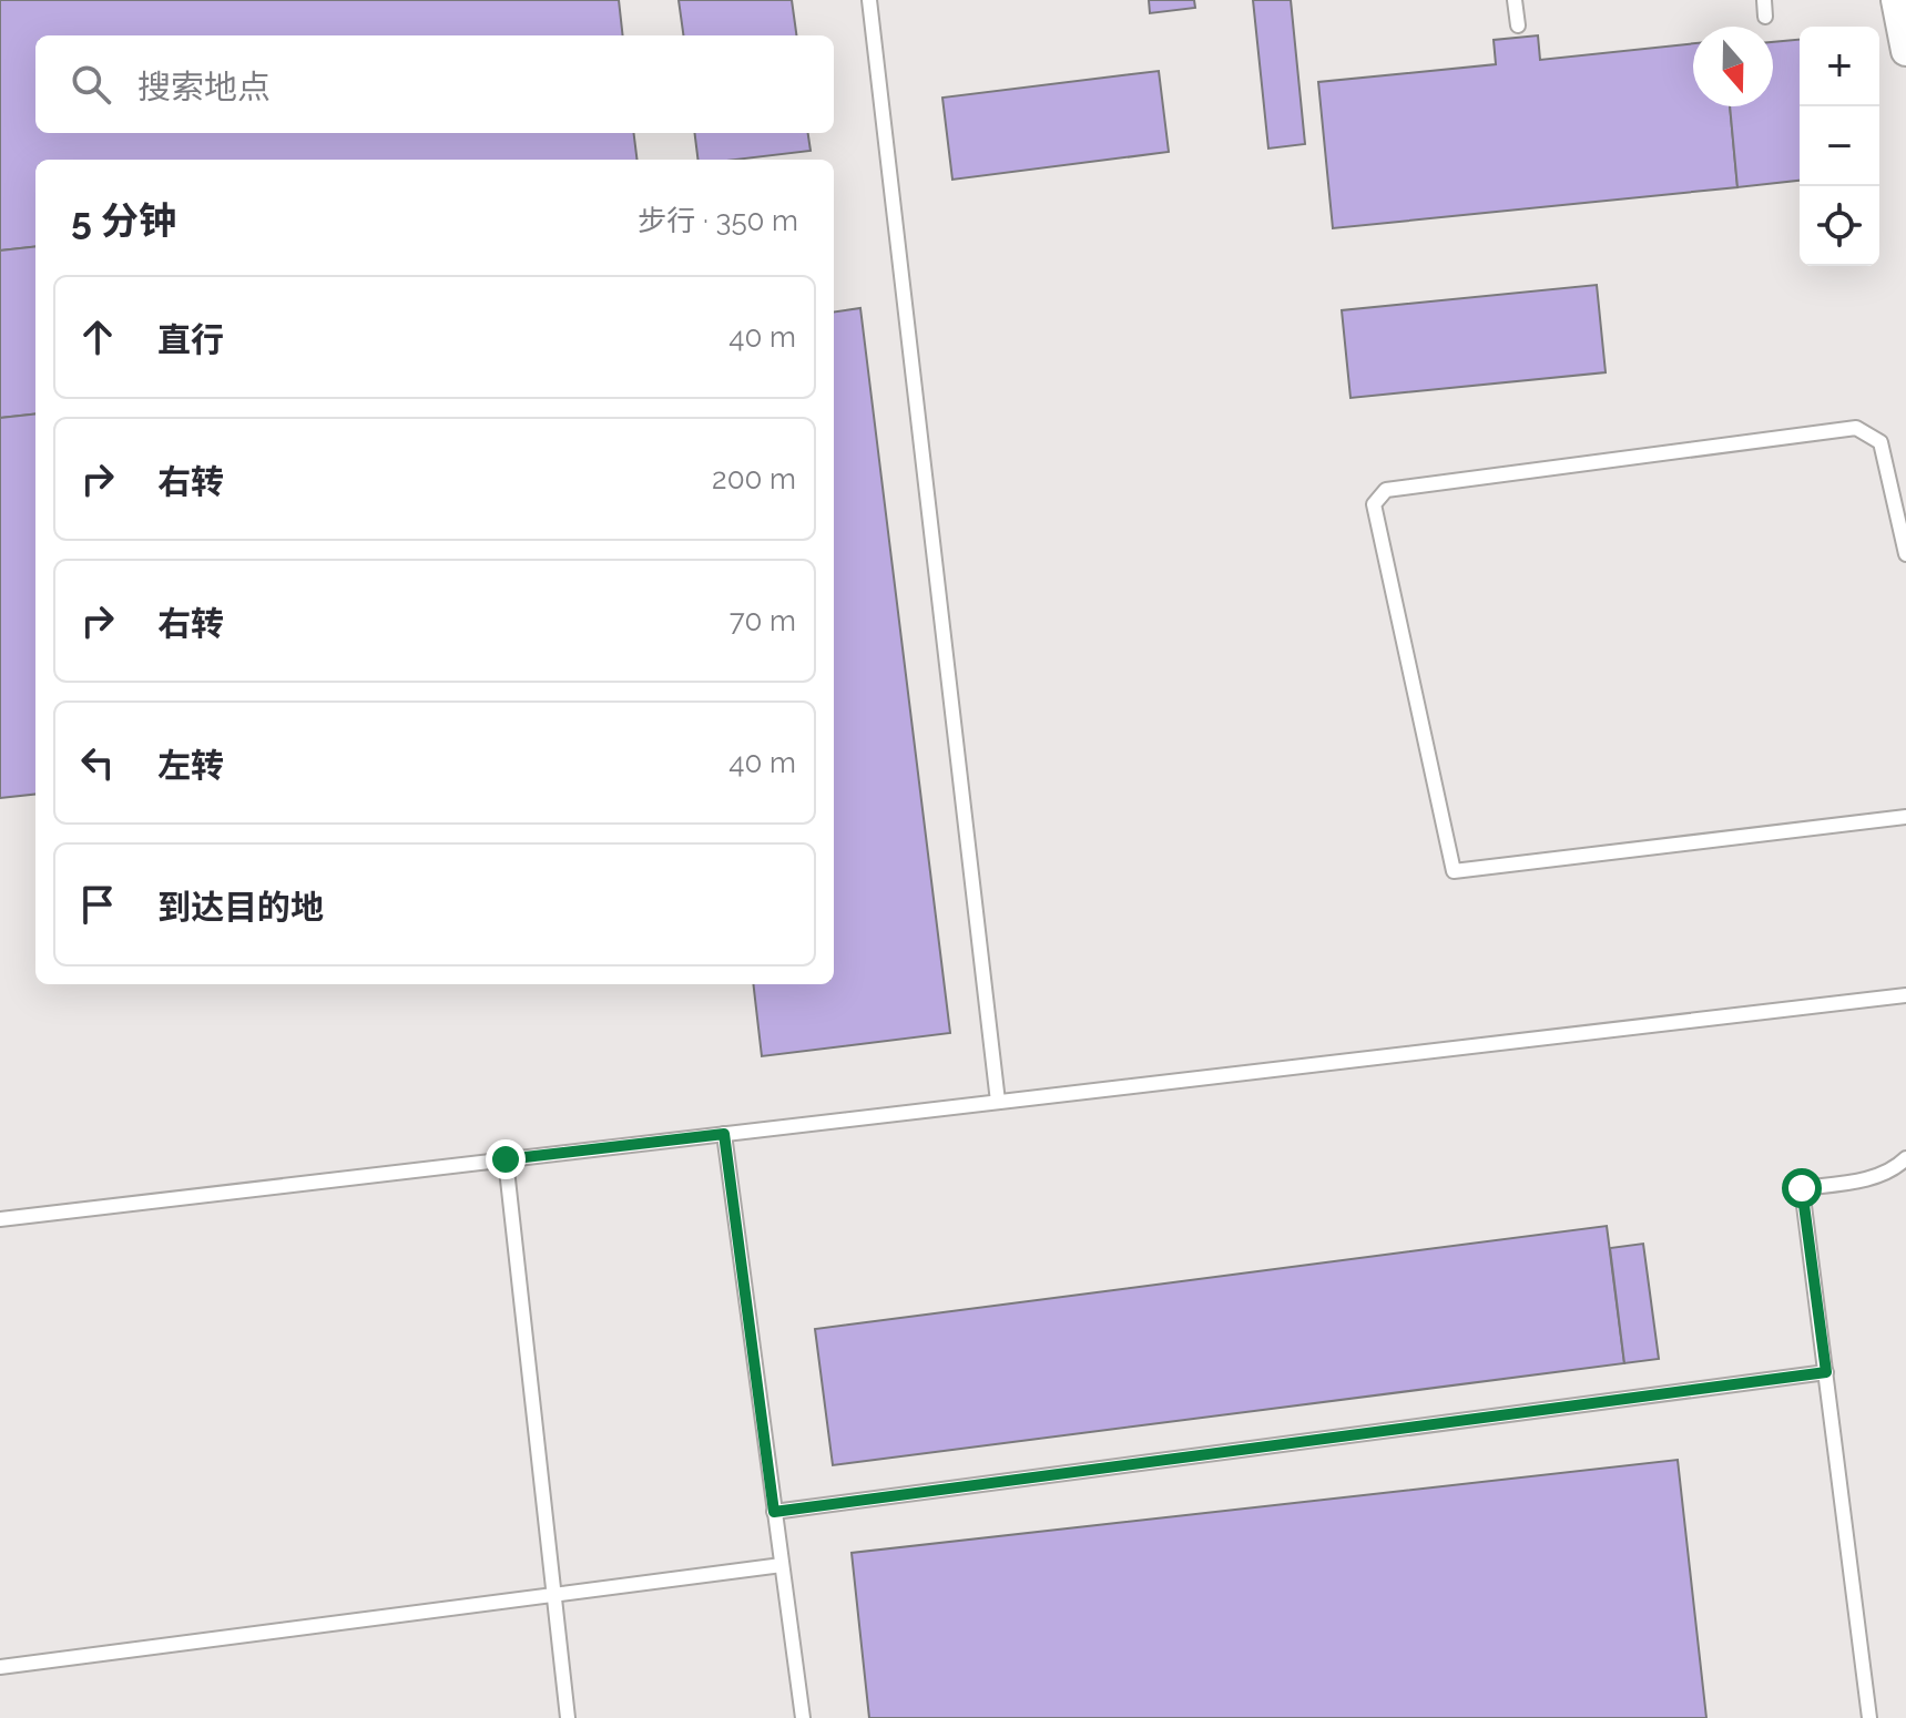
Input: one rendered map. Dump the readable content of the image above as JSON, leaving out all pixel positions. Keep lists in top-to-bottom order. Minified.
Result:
{"north":"bottom","page":{"map_buttons":["+","−"],"search":"搜索地点","heading":["5 分钟","步行 · 350 m"],"list":[["直行","40 m"],["右转","200 m"],["右转","70 m"],["左转","40 m"],"到达目的地"]}}
